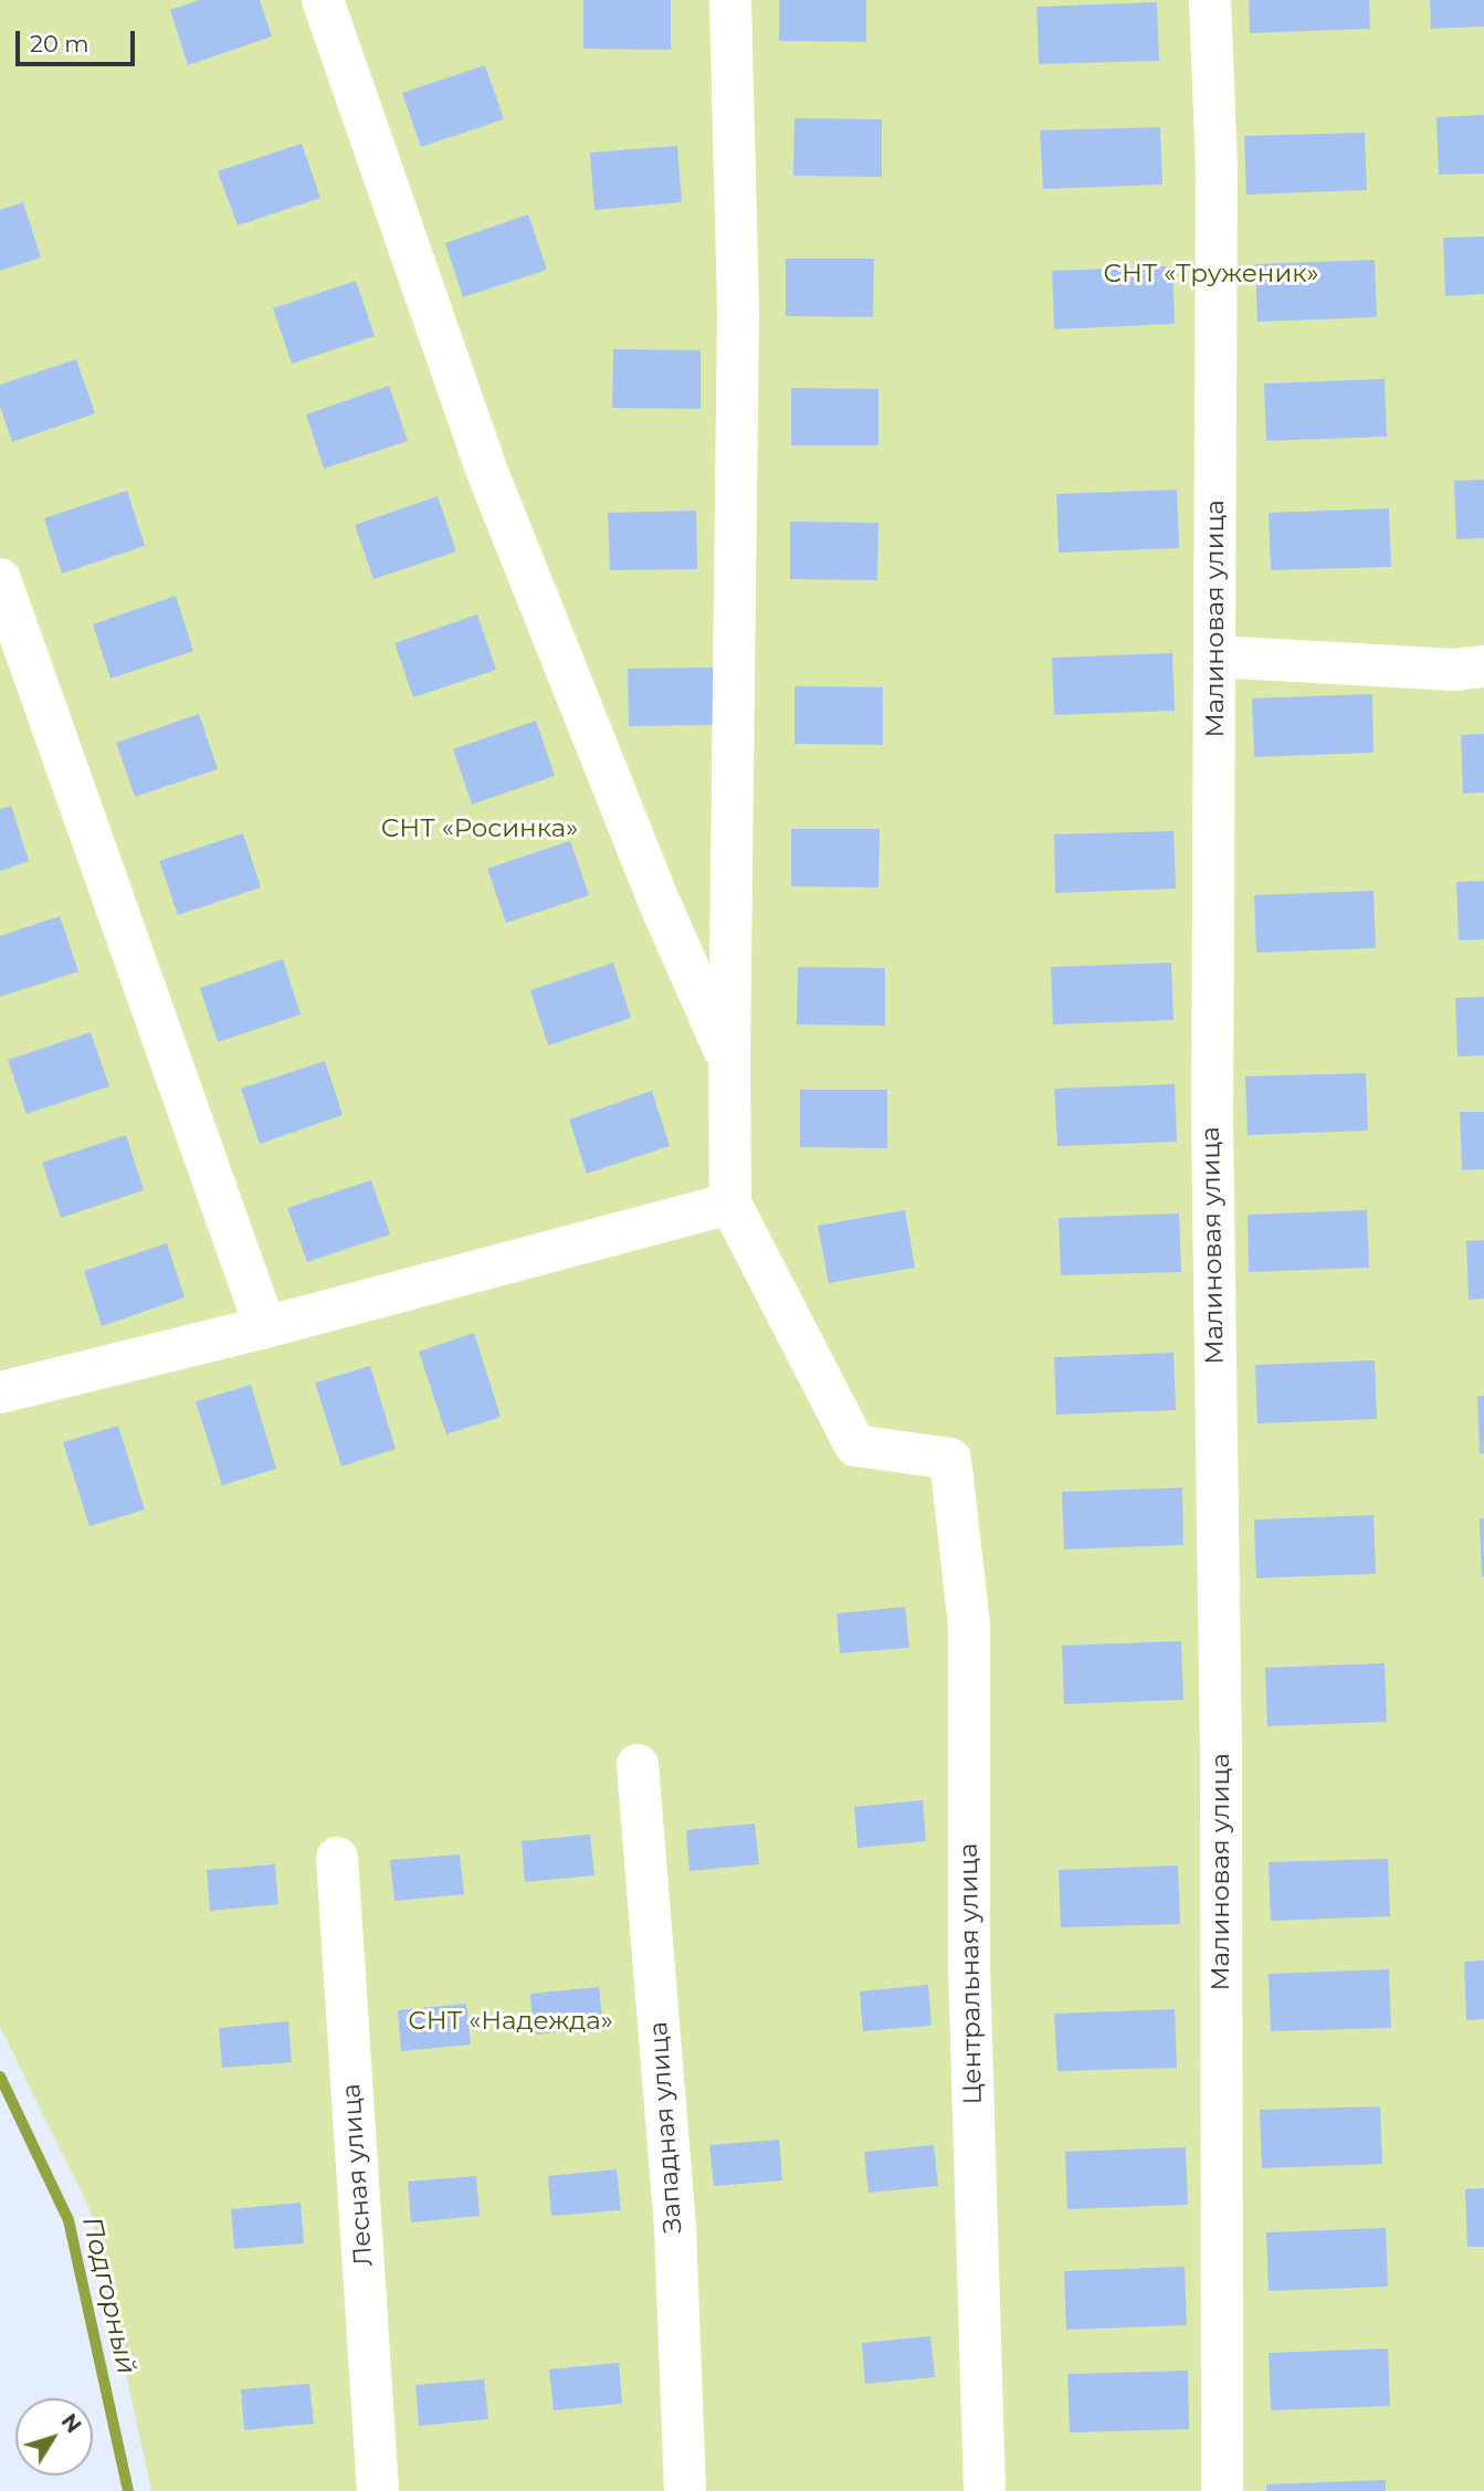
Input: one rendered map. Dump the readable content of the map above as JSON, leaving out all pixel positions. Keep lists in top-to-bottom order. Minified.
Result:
{"streets":{"street":["Малиновая улица","Центральная улица","Западная улица","Лесная улица"]},"water":["Подгорный"],"parks":["СНТ «Труженик»","СНТ «Росинка»","СНТ «Надежда»"],"scale_bar":"20 m","north":"top right"}
